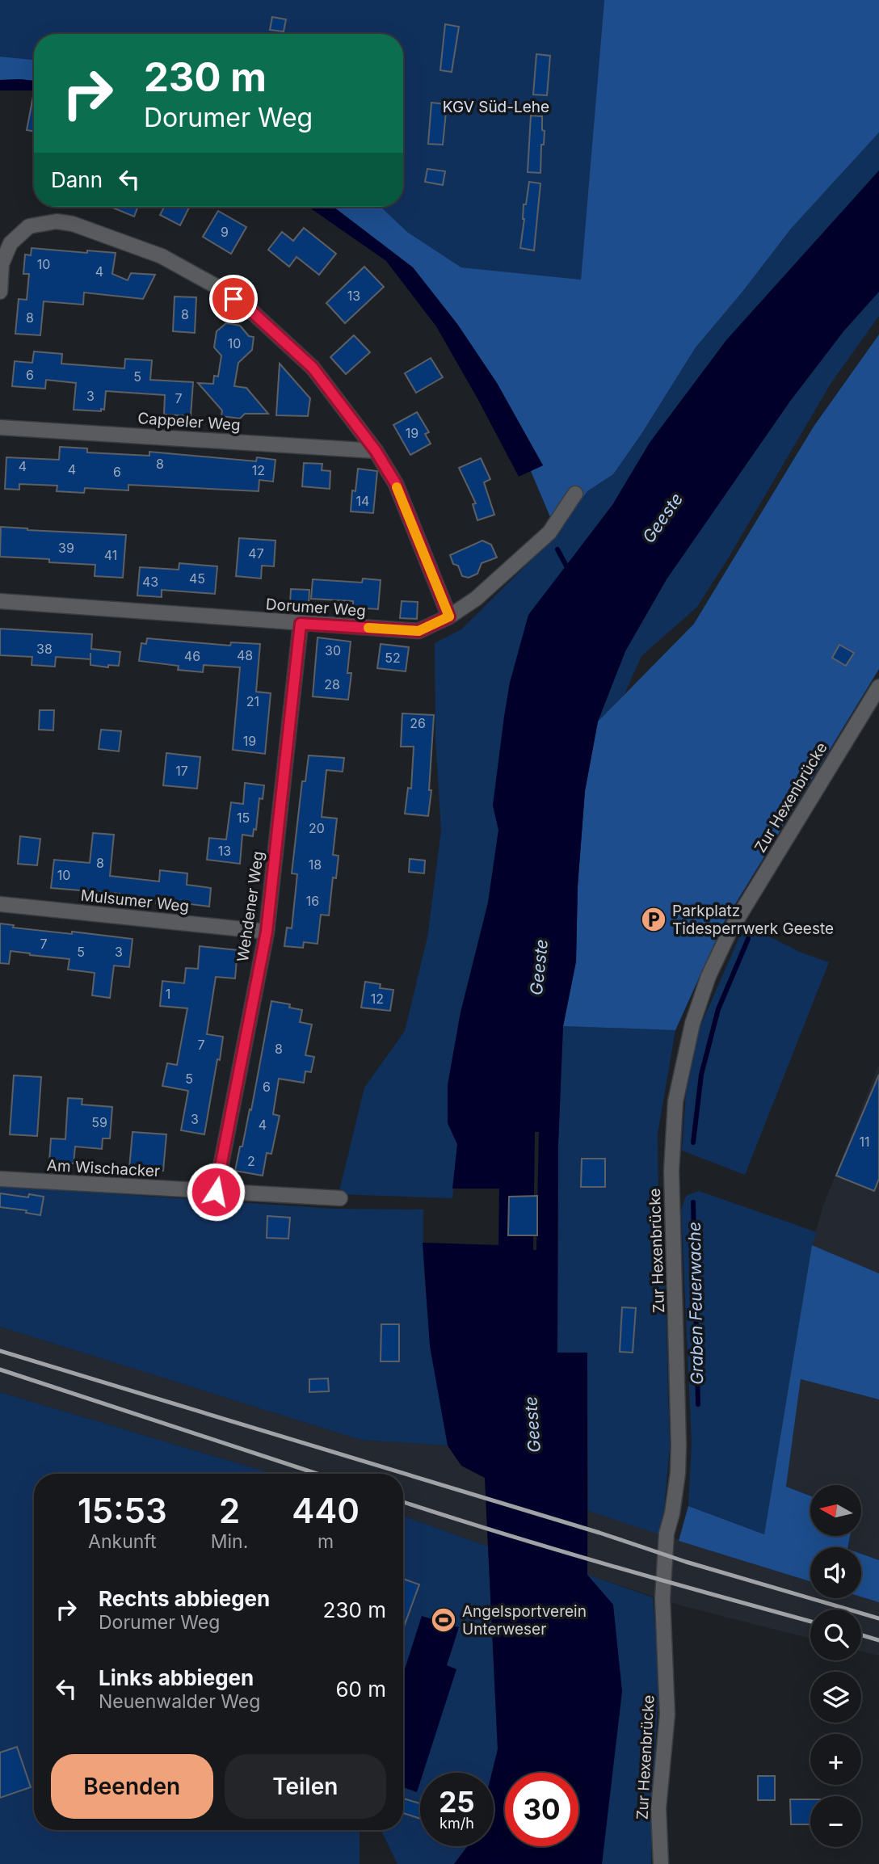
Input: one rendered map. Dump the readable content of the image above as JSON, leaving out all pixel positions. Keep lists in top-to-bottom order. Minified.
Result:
{"streets":{"street":["Cappeler Weg","Dorumer Weg","Zur Hexenbrücke","Mulsumer Weg","Wehdener Weg","Am Wischacker"]},"crossings":[["Dorumer Weg","Wehdener Weg"],["Mulsumer Weg","Wehdener Weg"],["Wehdener Weg","Am Wischacker"]],"water":["Geeste","Graben Feuerwache"],"parks":["KGV Süd-Lehe"],"places":{"parking":["Parkplatz Tidesperrwerk Geeste"],"sports":["Angelsportverein Unterweser"]},"house_numbers":["9","10","4","13","8","8","10","6","5","3","7","19","8","4","4","12","6","14","39","47","41","45","43","38","30","48","46","52","28","21","26","19","17","15","20","13","8","18","10","16","7","5","3","1","12","7","8","5","6","3","59","4","11","2"],"north":"left","page":{"turn":["230 m","Dorumer Weg"],"then":"Dann","eta":["15:53","Ankunft","2","Min.","440","m"],"map_buttons":["+","−"],"list":[{"name":"Rechts abbiegen","note":"Dorumer Weg","value":"230 m"},{"name":"Links abbiegen","note":"Neuenwalder Weg","value":"60 m"}],"buttons":["Beenden","Teilen"],"speed":"25 km/h","limit":"30"}}
